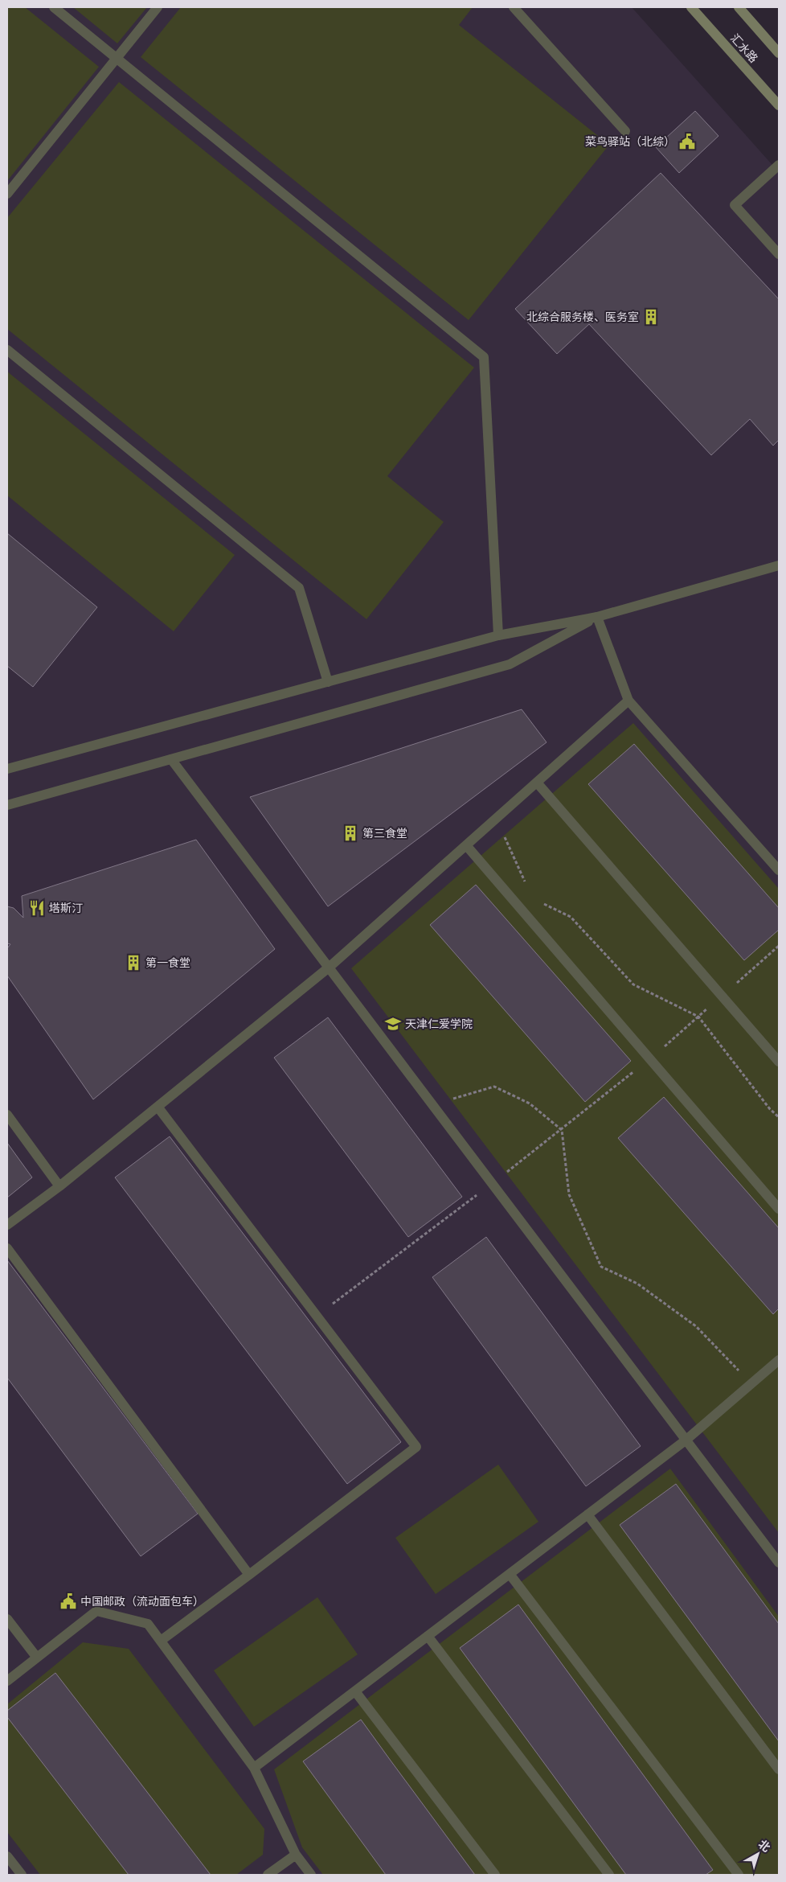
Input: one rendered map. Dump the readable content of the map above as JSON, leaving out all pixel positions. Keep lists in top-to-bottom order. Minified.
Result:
{"streets":{"street":["汇水路"]},"places":{"public building":["菜鸟驿站（北综）","中国邮政（流动面包车）"],"building":["北综合服务楼、医务室","第三食堂","第一食堂"],"restaurant":["塔斯汀"],"school or university":["天津仁爱学院"]},"north":"top right"}
